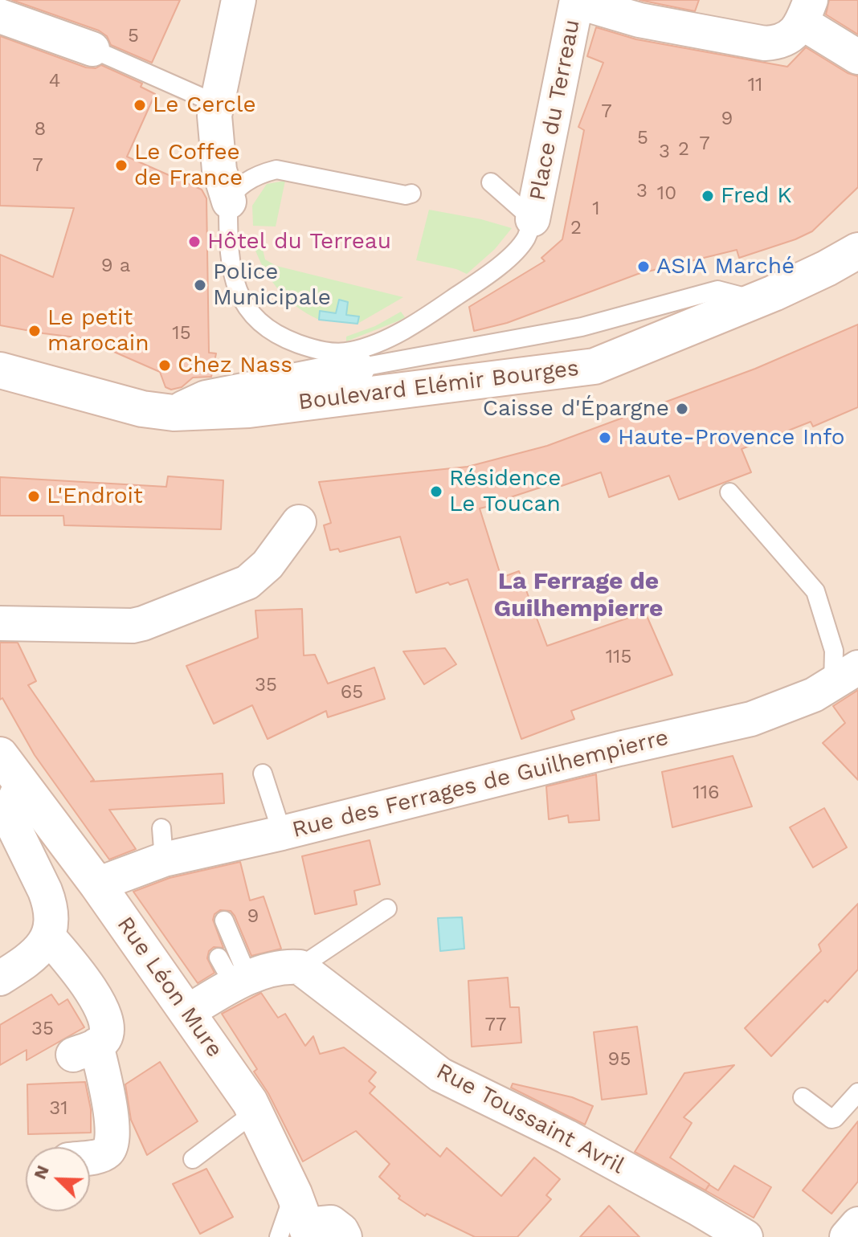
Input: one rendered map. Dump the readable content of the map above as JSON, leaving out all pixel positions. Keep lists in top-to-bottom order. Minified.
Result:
{"streets":{"street":["Place du Terreau","Boulevard Elémir Bourges","Rue des Ferrages de Guilhempierre","Rue Léon Mure","Rue Toussaint Avril"]},"crossings":[["Rue des Ferrages de Guilhempierre","Rue Léon Mure"]],"districts":["La Ferrage de Guilhempierre"],"places":["Le Cercle","Le Coffee de France","Fred K","Hôtel du Terreau","ASIA Marché","Police Municipale","Le petit marocain","Chez Nass","Caisse d'Épargne","Haute-Provence Info","Résidence Le Toucan","L'Endroit"],"house_numbers":["5","4","11","7","9","8","5","7","2","3","7","3","10","1","2","9 a","15","115","35","65","116","9","77","35","95","31"],"north":"top left"}
